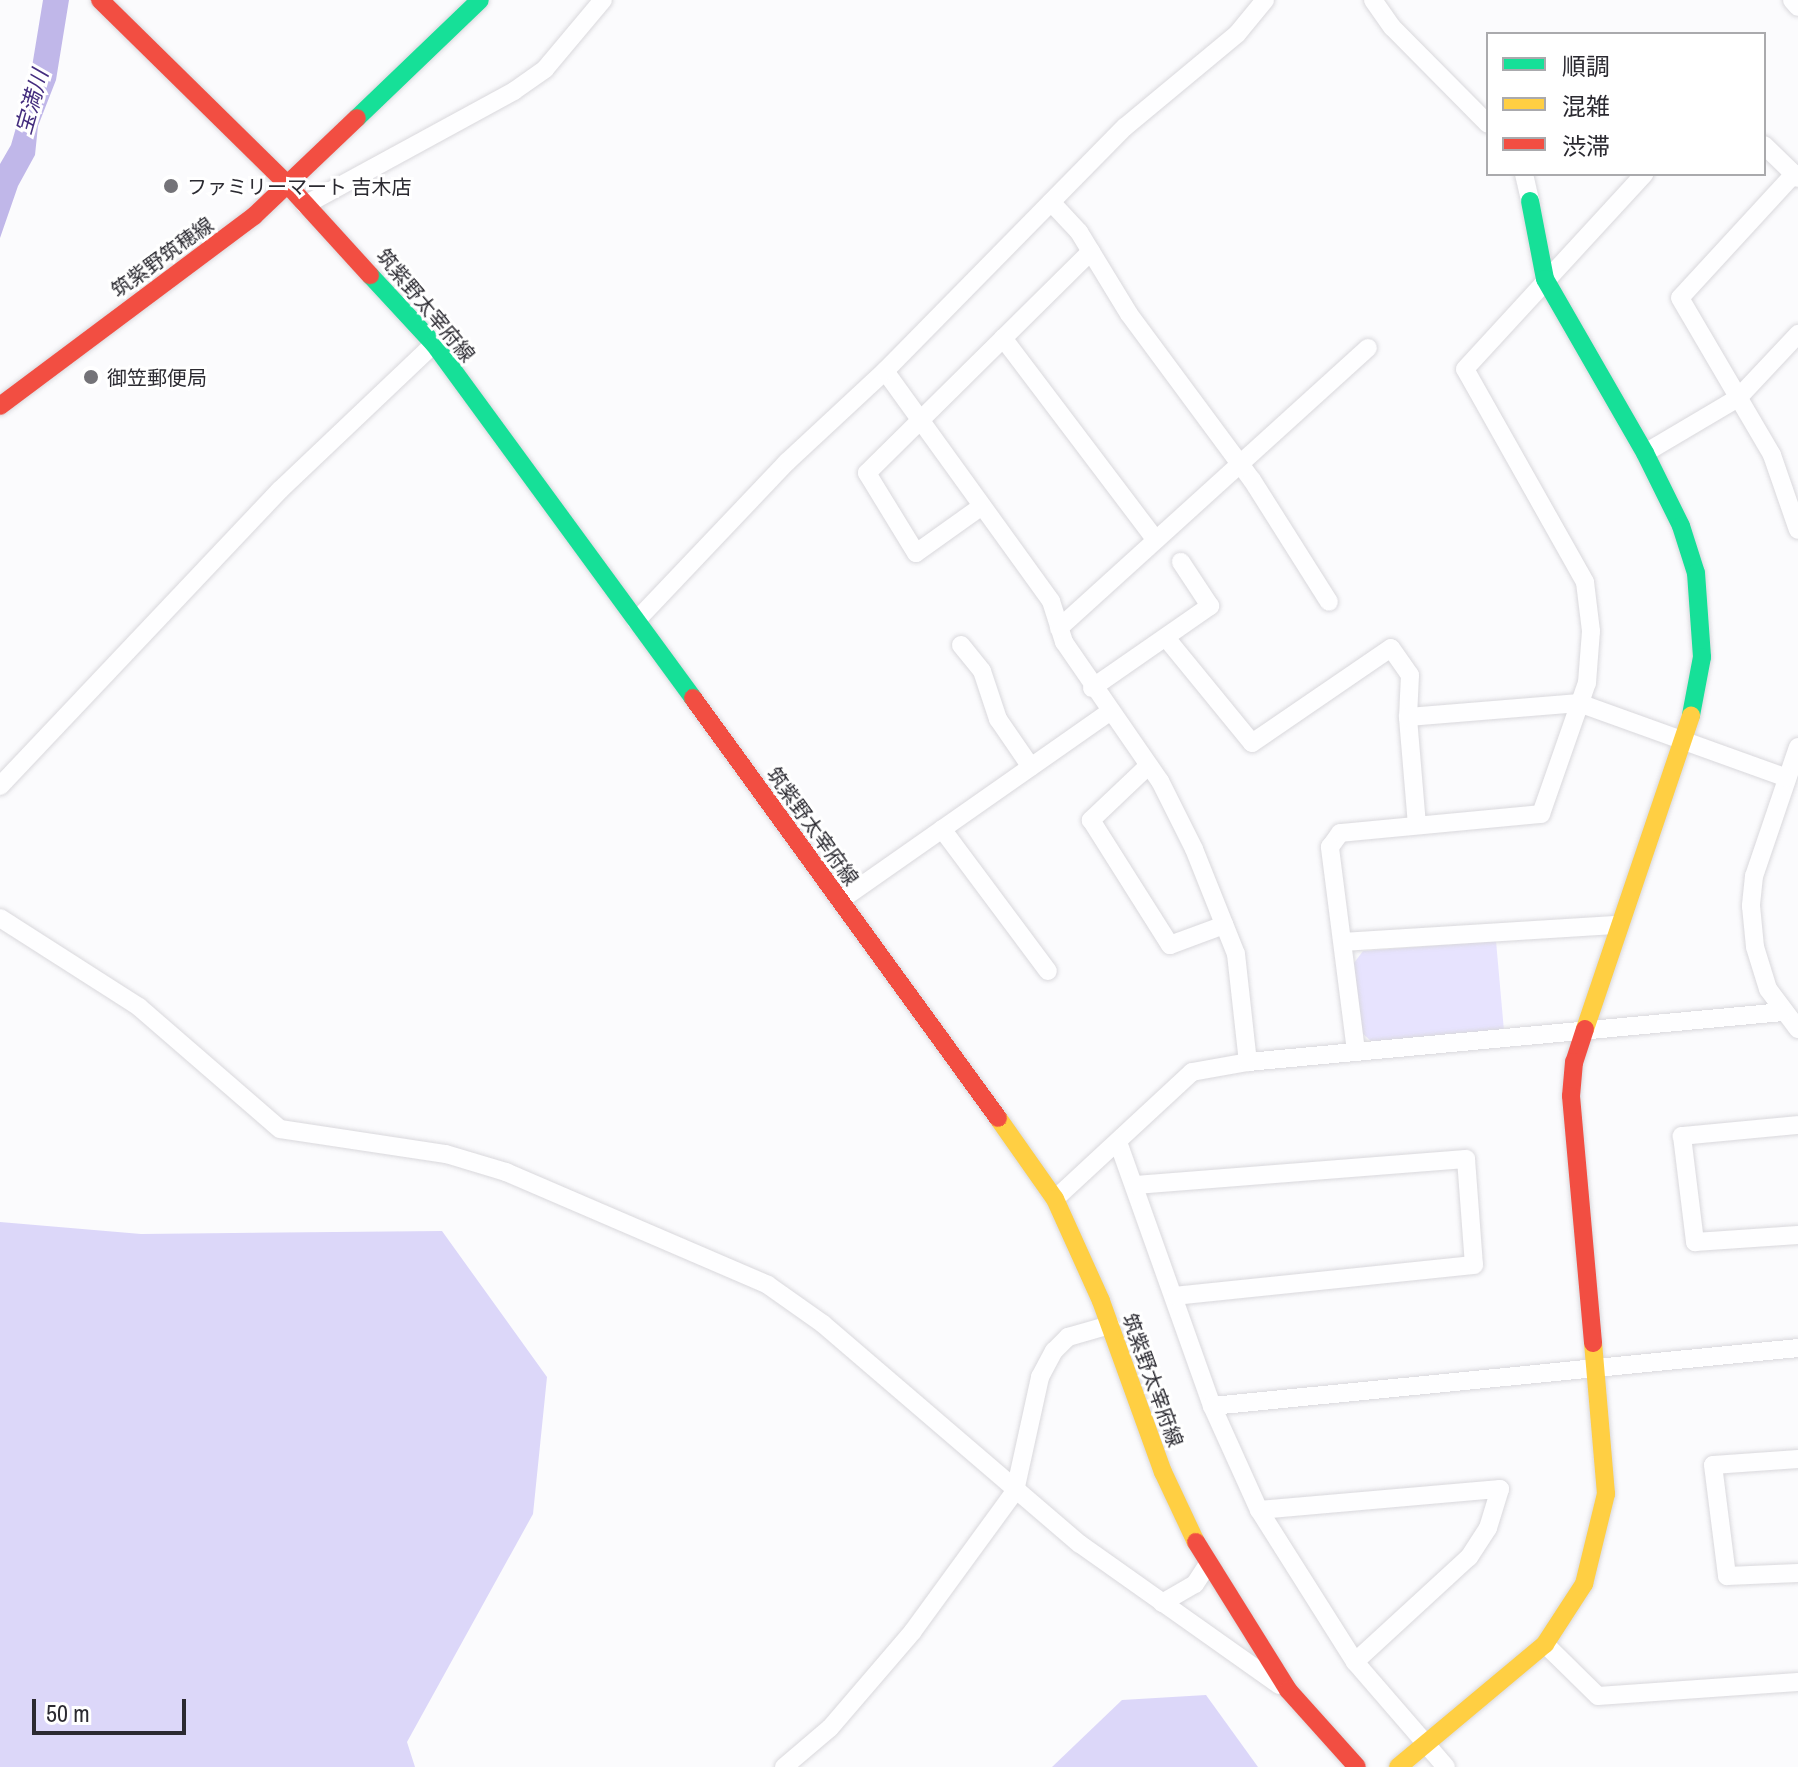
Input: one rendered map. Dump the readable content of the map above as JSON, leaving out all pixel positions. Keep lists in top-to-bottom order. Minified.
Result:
{"streets":{"main road":["筑紫野筑穂線","筑紫野太宰府線"]},"crossings":[["筑紫野筑穂線","筑紫野太宰府線"]],"water":["宝満川"],"places":["ファミリーマート 吉木店","御笠郵便局"],"legend":["順調","混雑","渋滞"],"scale_bar":"50 m"}
